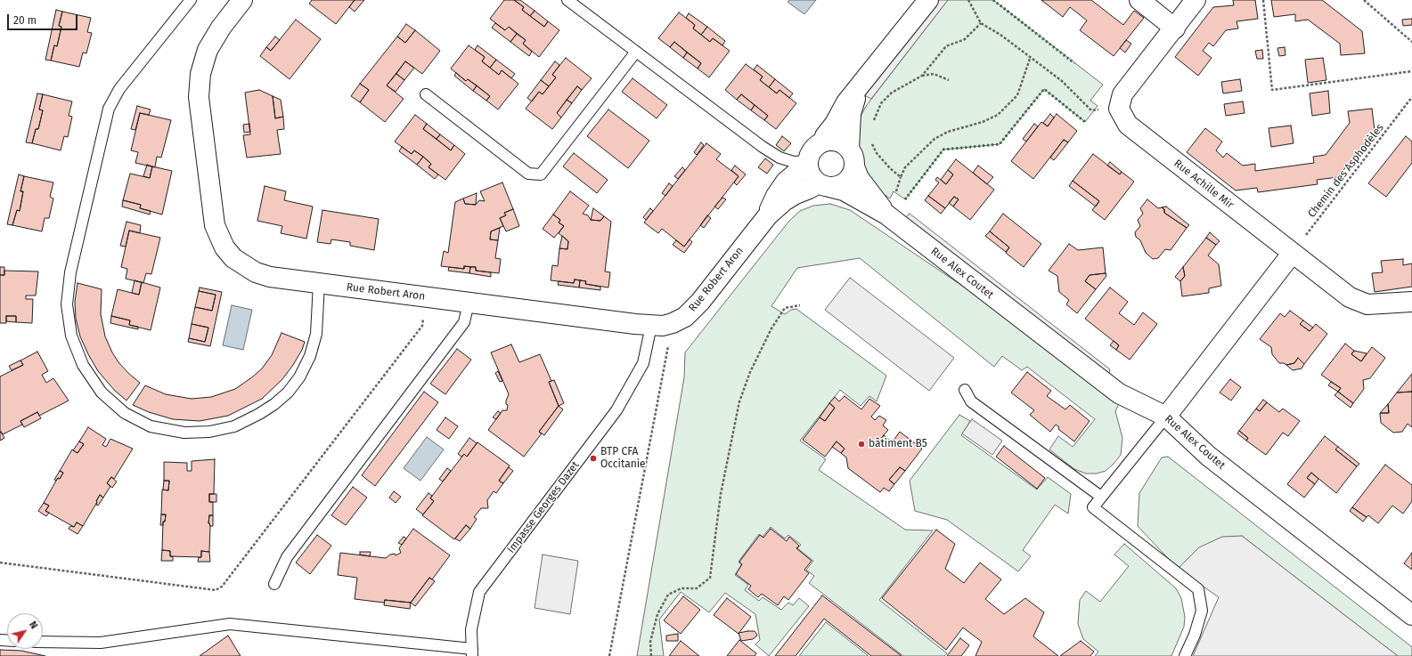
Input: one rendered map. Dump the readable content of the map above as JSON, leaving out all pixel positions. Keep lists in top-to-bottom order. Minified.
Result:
{"streets":{"street":["Rue Achille Mir","Rue Alex Coutet","Rue Robert Aron"],"lane":["Impasse Georges Dazet"],"path":["Chemin des Asphodèles"]},"crossings":[["Chemin des Asphodèles","Rue Achille Mir"],["Rue Alex Coutet","Rue Robert Aron"],["Rue Robert Aron","Impasse Georges Dazet"]],"places":["bâtiment B5","BTP CFA Occitanie"],"scale_bar":"20 m","north":"top right"}
